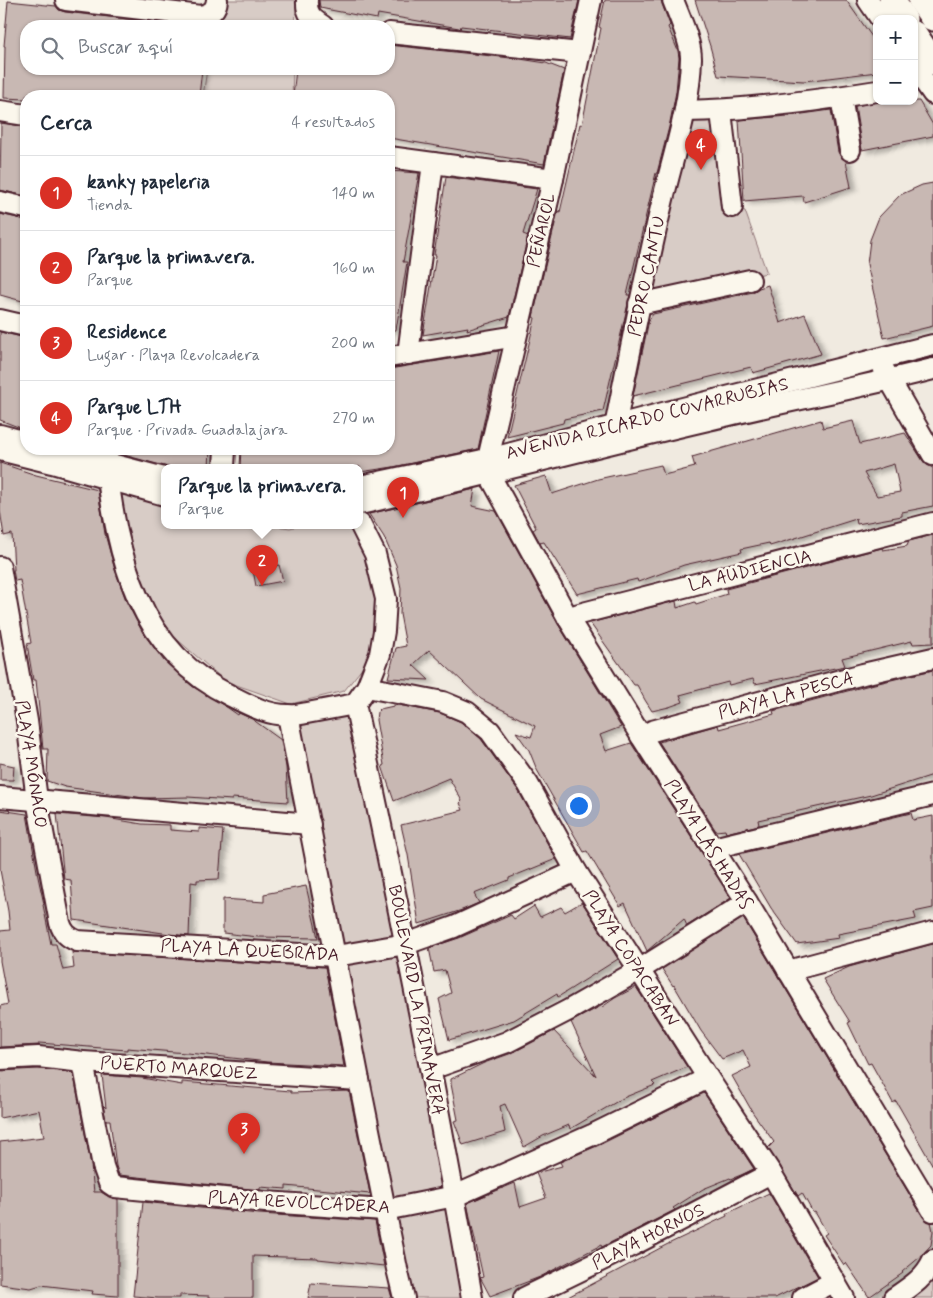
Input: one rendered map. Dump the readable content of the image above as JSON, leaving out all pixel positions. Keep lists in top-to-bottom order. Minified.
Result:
{"streets":{"street":["PEÑAROL","PEDRO CANTU","AVENIDA RICARDO COVARRUBIAS","LA AUDIENCIA","PLAYA LA PESCA","PLAYA MÓNACO","PLAYA LAS HADAS","PLAYA LA QUEBRADA","PLAYA COPACABAN","BOULEVARD LA PRIMAVERA","PUERTO MARQUEZ","PLAYA REVOLCADERA","PLAYA HORNOS"]},"crossings":[["PEÑAROL","AVENIDA RICARDO COVARRUBIAS"],["PEÑAROL","PLAYA LAS HADAS"],["PEDRO CANTU","AVENIDA RICARDO COVARRUBIAS"],["AVENIDA RICARDO COVARRUBIAS","PLAYA LAS HADAS"],["LA AUDIENCIA","PLAYA LAS HADAS"],["PLAYA LA PESCA","PLAYA LAS HADAS"],["PLAYA MÓNACO","PLAYA LA QUEBRADA"],["PLAYA LA QUEBRADA","PLAYA COPACABAN"],["PLAYA LA QUEBRADA","BOULEVARD LA PRIMAVERA"],["PLAYA COPACABAN","PLAYA REVOLCADERA"],["PLAYA COPACABAN","PLAYA HORNOS"],["BOULEVARD LA PRIMAVERA","PLAYA REVOLCADERA"],["PUERTO MARQUEZ","PLAYA REVOLCADERA"]],"page":{"map_buttons":["+","−"],"search":"Buscar aquí","heading":["Cerca","4 resultados"],"pins":["4","1","2","3"],"list":[{"mark":"1","name":"kanky papeleria","note":"Tienda","value":"140 m"},{"mark":"2","name":"Parque la primavera.","note":"Parque","value":"160 m"},{"mark":"3","name":"Residence","note":"Lugar · Playa Revolcadera","value":"200 m"},{"mark":"4","name":"Parque LTH","note":"Parque · Privada Guadalajara","value":"270 m"}],"popup":["Parque la primavera.","Parque"]}}
